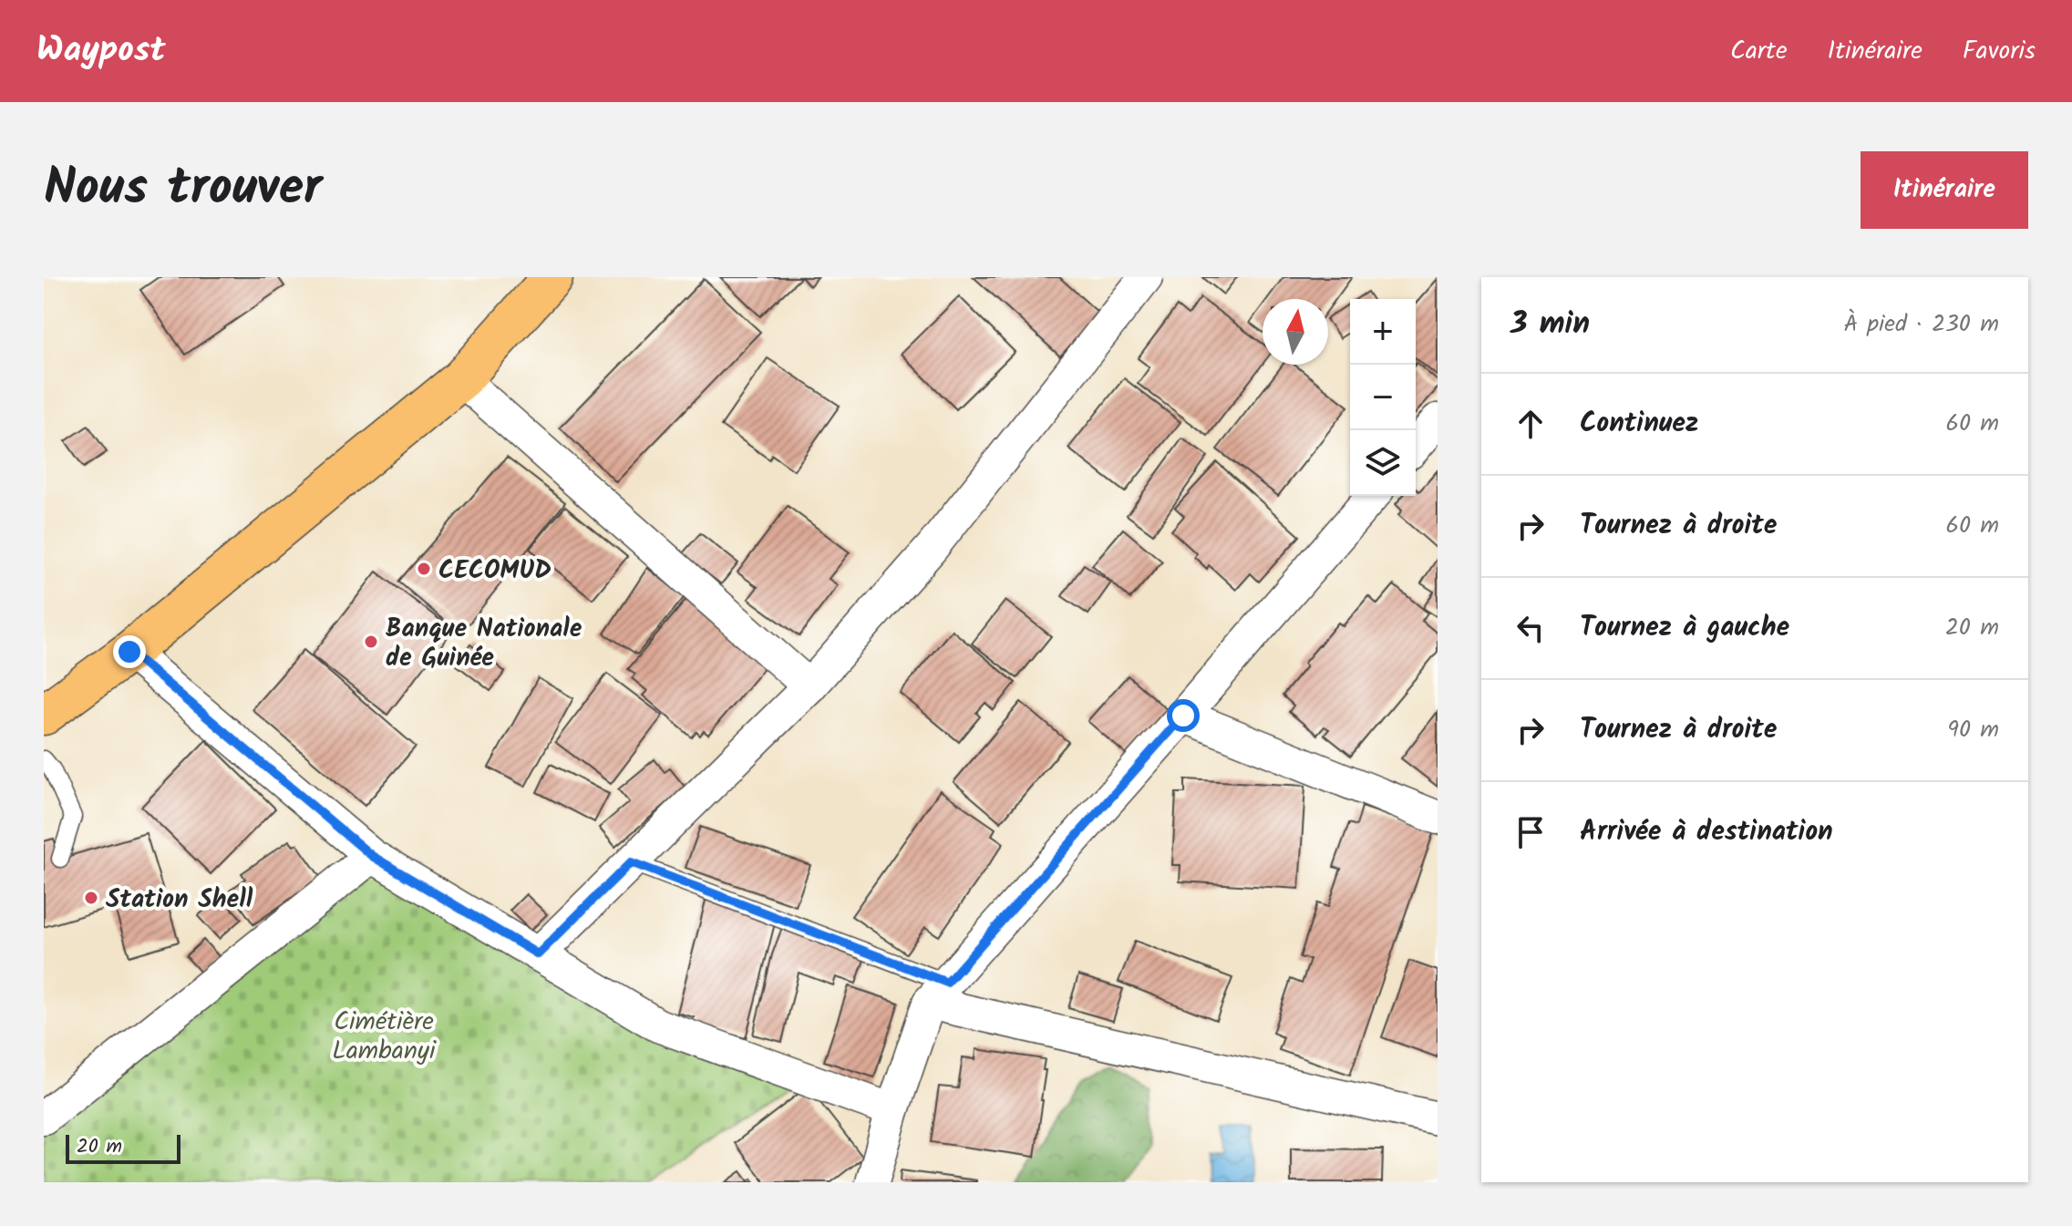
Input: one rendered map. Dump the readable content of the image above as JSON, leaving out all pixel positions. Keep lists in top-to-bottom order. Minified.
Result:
{"parks":["Cimétière Lambanyi"],"places":["CECOMUD","Banque Nationale de Guinée","Station Shell"],"scale_bar":"20 m","north":"top","page":{"header":"Waypost","nav":["Carte","Itinéraire","Favoris"],"title":"Nous trouver","buttons":"Itinéraire","heading":["3 min","À pied · 230 m"],"map_buttons":["+","−"],"list":[["Continuez","60 m"],["Tournez à droite","60 m"],["Tournez à gauche","20 m"],["Tournez à droite","90 m"],"Arrivée à destination"],"scale":"20 m"}}
